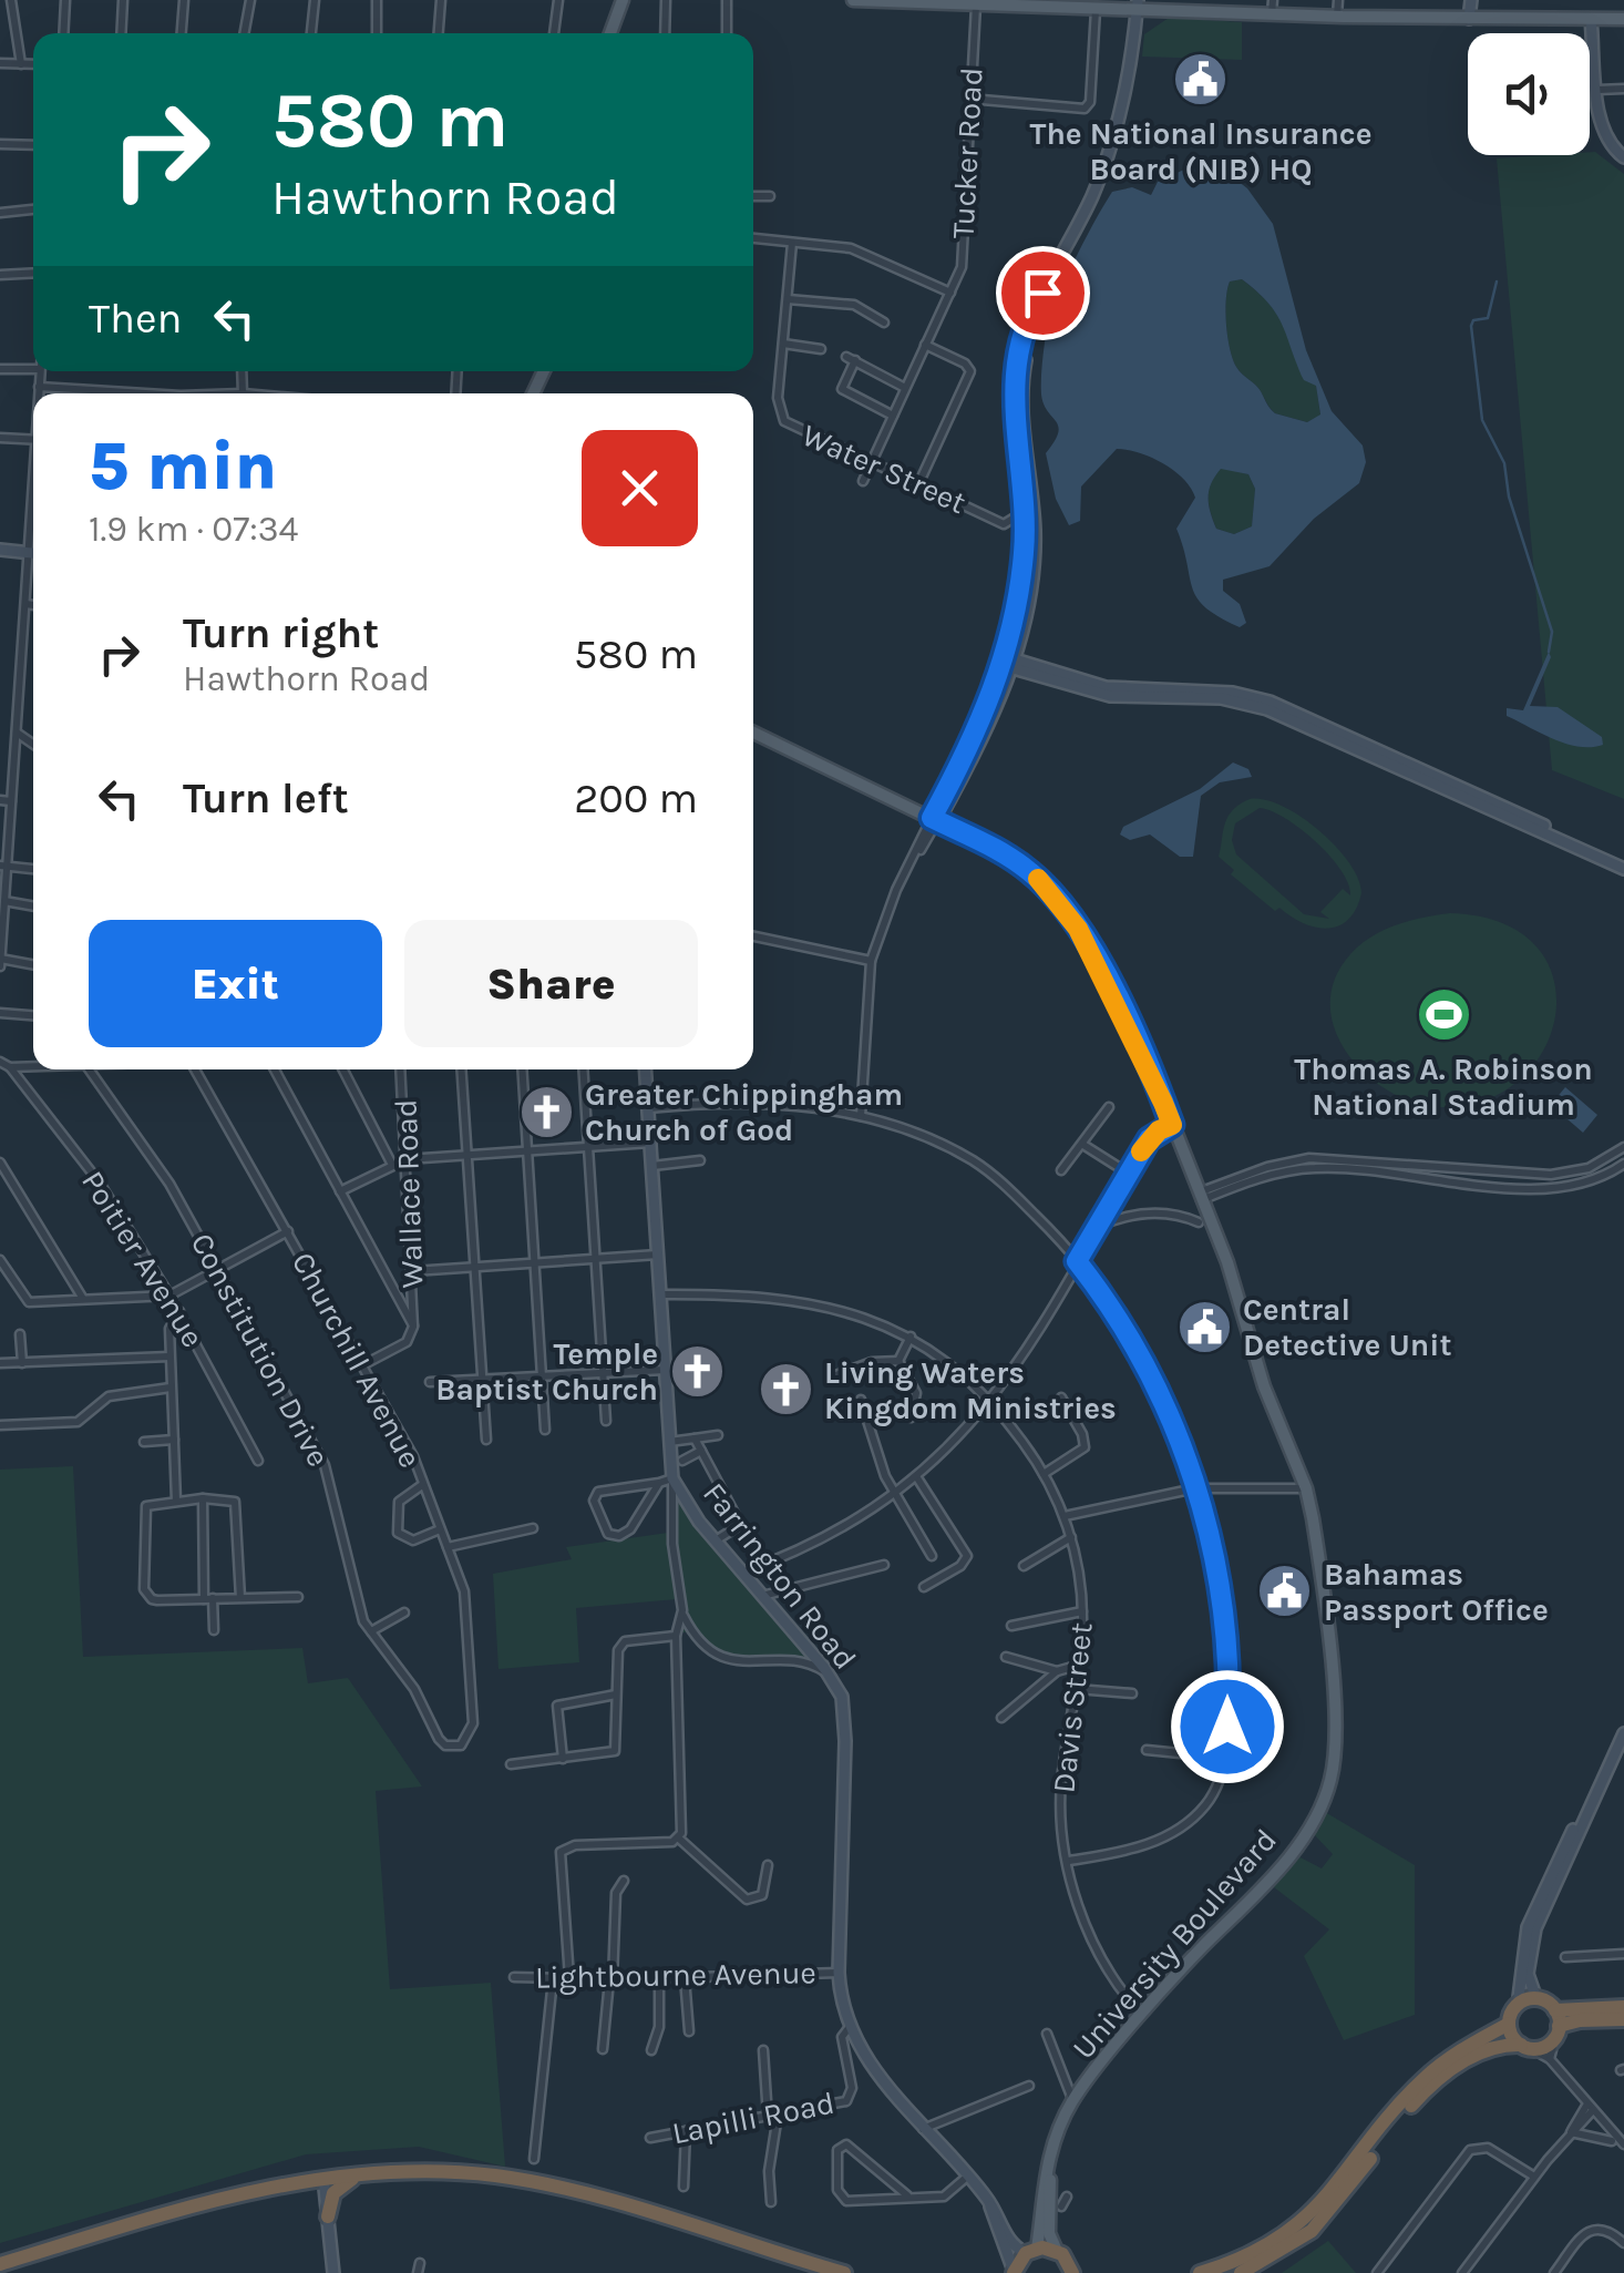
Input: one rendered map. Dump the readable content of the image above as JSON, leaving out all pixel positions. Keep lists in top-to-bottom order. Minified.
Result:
{"streets":{"main road":["Farrington Road","University Boulevard"],"street":["Tucker Road","Water Street","Wallace Road","Poitier Avenue","Constitution Drive","Churchill Avenue","Davis Street","Lightbourne Avenue","Lapilli Road"]},"crossings":[["Tucker Road","Water Street"],["Wallace Road","Churchill Avenue"],["Constitution Drive","Churchill Avenue"],["Farrington Road","Davis Street"],["Farrington Road","University Boulevard"],["Farrington Road","Lightbourne Avenue"],["Farrington Road","Lapilli Road"],["Davis Street","University Boulevard"]],"places":{"public building":["The National Insurance Board (NIB) HQ","Central Detective Unit","Bahamas Passport Office"],"sports":["Thomas A. Robinson National Stadium"],"church":["Greater Chippingham Church of God","Temple Baptist Church","Living Waters Kingdom Ministries"]},"page":{"turn":["580 m","Hawthorn Road"],"then":"Then","heading":["5 min","1.9 km · 07:34"],"list":[{"name":"Turn right","note":"Hawthorn Road","value":"580 m"},{"name":"Turn left","value":"200 m"}],"buttons":["Exit","Share"]}}
